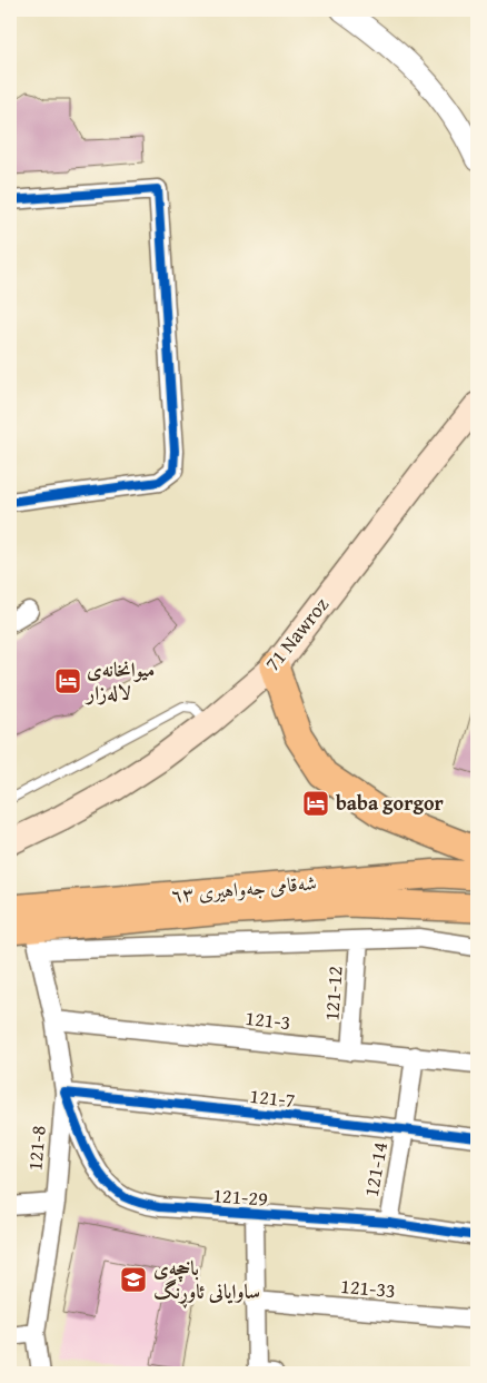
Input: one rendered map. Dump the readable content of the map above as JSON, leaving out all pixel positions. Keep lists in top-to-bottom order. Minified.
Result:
{"streets":{"main road":["71 Nawroz","شەقامی جەواهیری ٦٣"],"street":["121-12","121-3","121-7","121-8","121-14","121-29","121-33"]},"crossings":[["شەقامی جەواهیری ٦٣","121-8"],["121-12","121-3"],["121-3","121-8"],["121-3","121-14"],["121-7","121-8"],["121-7","121-14"],["121-7","121-29"],["121-8","121-29"],["121-14","121-29"]],"places":{"hotel":["میوانخانەی لالەزار","baba gorgor"],"school or university":["باخچەی ساوایانی ئاوڕنگ"]}}
